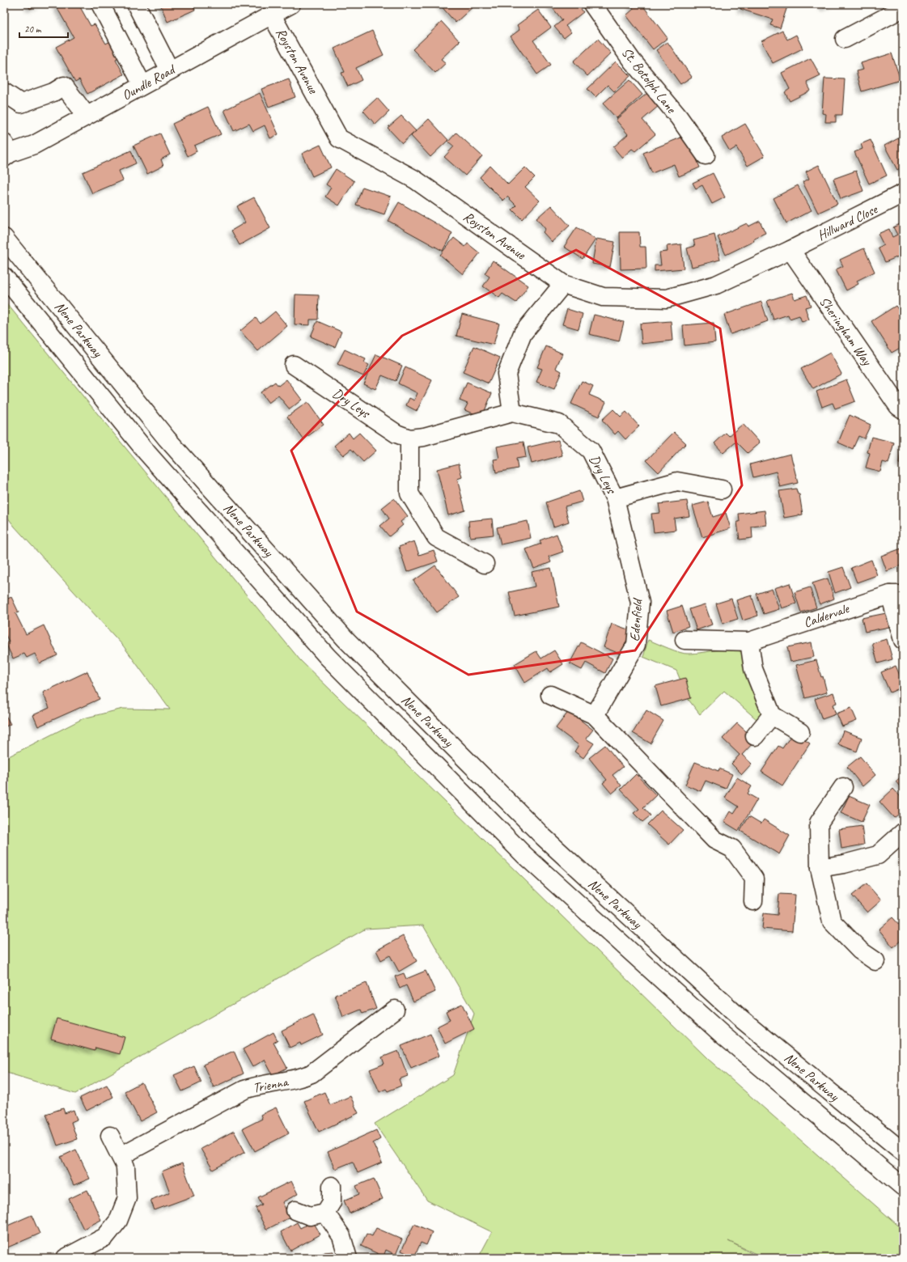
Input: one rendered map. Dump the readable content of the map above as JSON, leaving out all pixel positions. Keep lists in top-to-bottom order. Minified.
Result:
{"streets":{"main road":["Royston Avenue","St. Botolph Lane","Oundle Road","Hillward Close","Nene Parkway","Sheringham Way","Dry Leys","Caldervale","Edenfield","Trienna"]},"crossings":[["Royston Avenue","Oundle Road"],["Royston Avenue","Hillward Close"],["Royston Avenue","Sheringham Way"],["Hillward Close","Sheringham Way"],["Dry Leys","Edenfield"]],"scale_bar":"20 m"}
